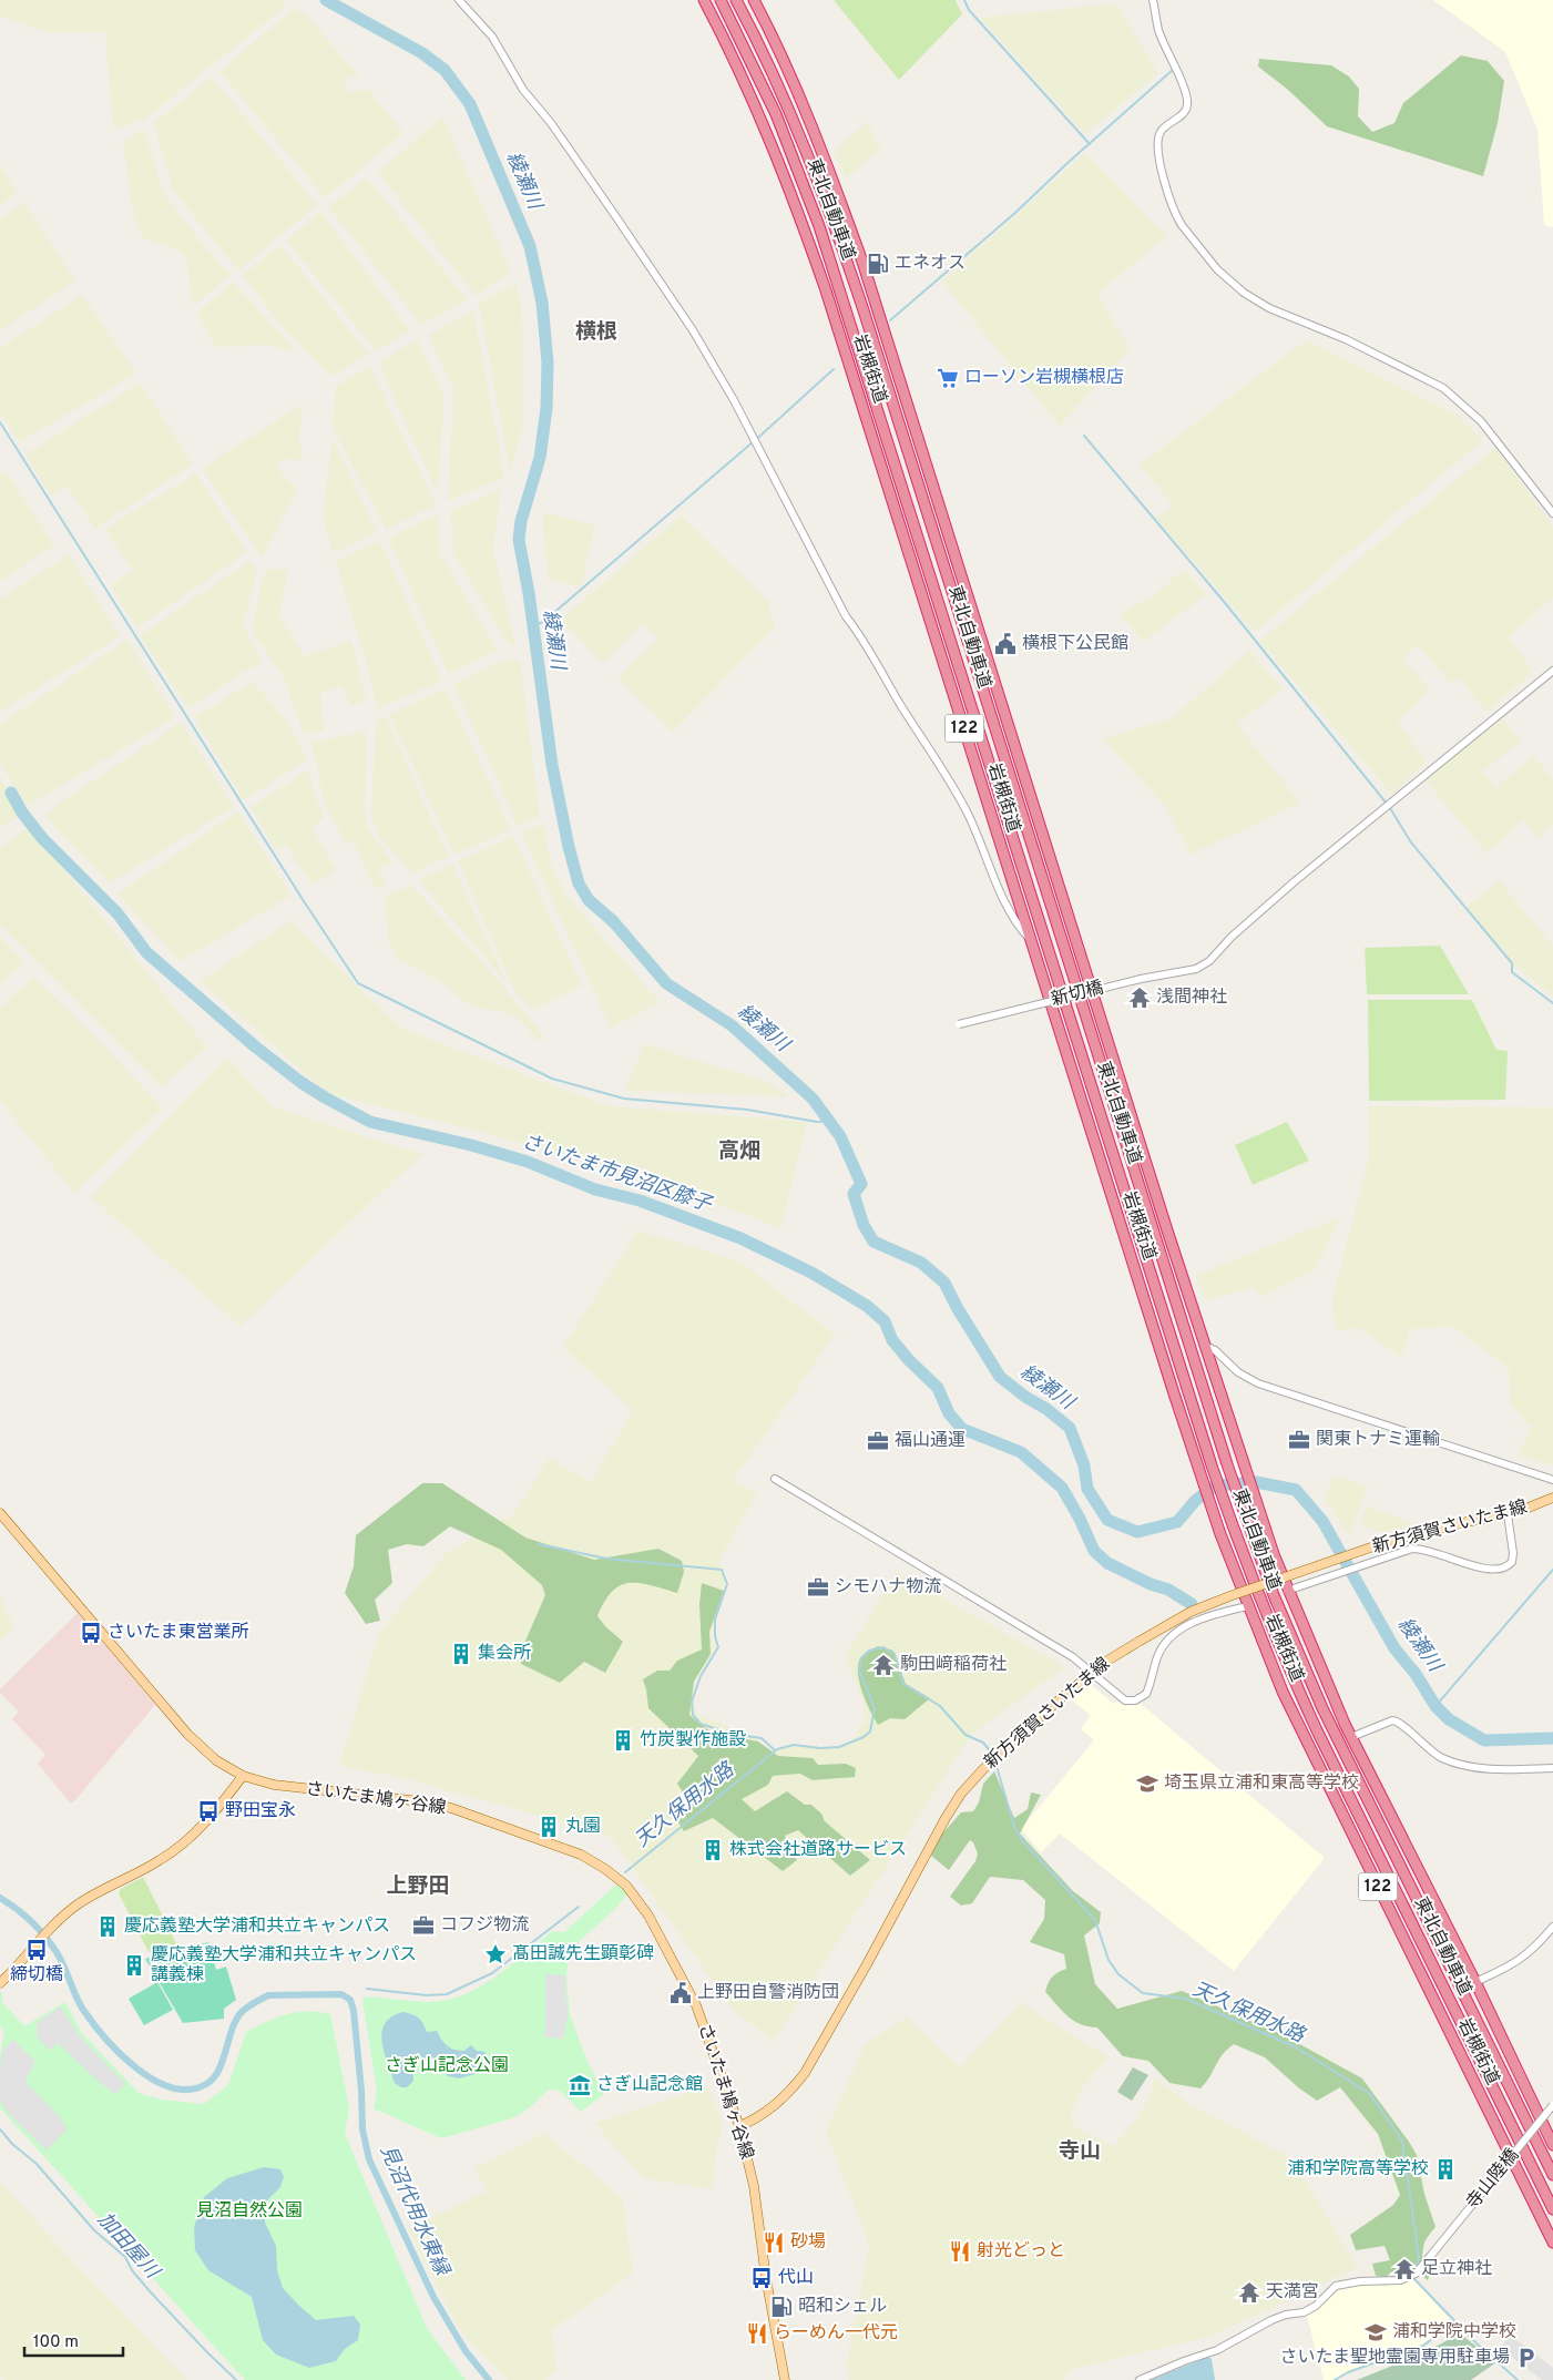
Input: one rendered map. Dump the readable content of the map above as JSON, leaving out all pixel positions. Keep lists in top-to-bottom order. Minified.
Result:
{"streets":{"highway":["東北自動車道","岩槻街道","122"],"main road":["新方須賀さいたま線","さいたま鳩ヶ谷線"],"street":["新切橋","寺山陸橋"]},"crossings":[["新方須賀さいたま線","さいたま鳩ヶ谷線"]],"districts":["横根","高畑","上野田","寺山"],"water":["綾瀬川","さいたま市見沼区膝子","天久保用水路","見沼代用水東縁","加田屋川"],"parks":["さぎ山記念公園","見沼自然公園"],"places":{"fuel station":["エネオス","昭和シェル"],"supermarket":["ローソン岩槻横根店"],"public building":["横根下公民館","上野田自警消防団"],"temple":["浅間神社","駒田﨑稲荷社","足立神社","天満宮"],"office":["関東トナミ運輸","福山通運","シモハナ物流","コフジ物流"],"bus stop":["さいたま東営業所","野田宝永","締切橋","代山"],"building":["集会所","竹炭製作施設","丸園","株式会社道路サービス","慶応義塾大学浦和共立キャンパス","慶応義塾大学浦和共立キャンパス 講義棟","浦和学院高等学校"],"school or university":["埼玉県立浦和東高等学校","浦和学院中学校"],"place":["髙田誠先生顕彰碑"],"museum":["さぎ山記念館"],"restaurant":["砂場","射光どっと","らーめん一代元"],"parking":["さいたま聖地霊園専用駐車場"]},"scale_bar":"100 m"}
